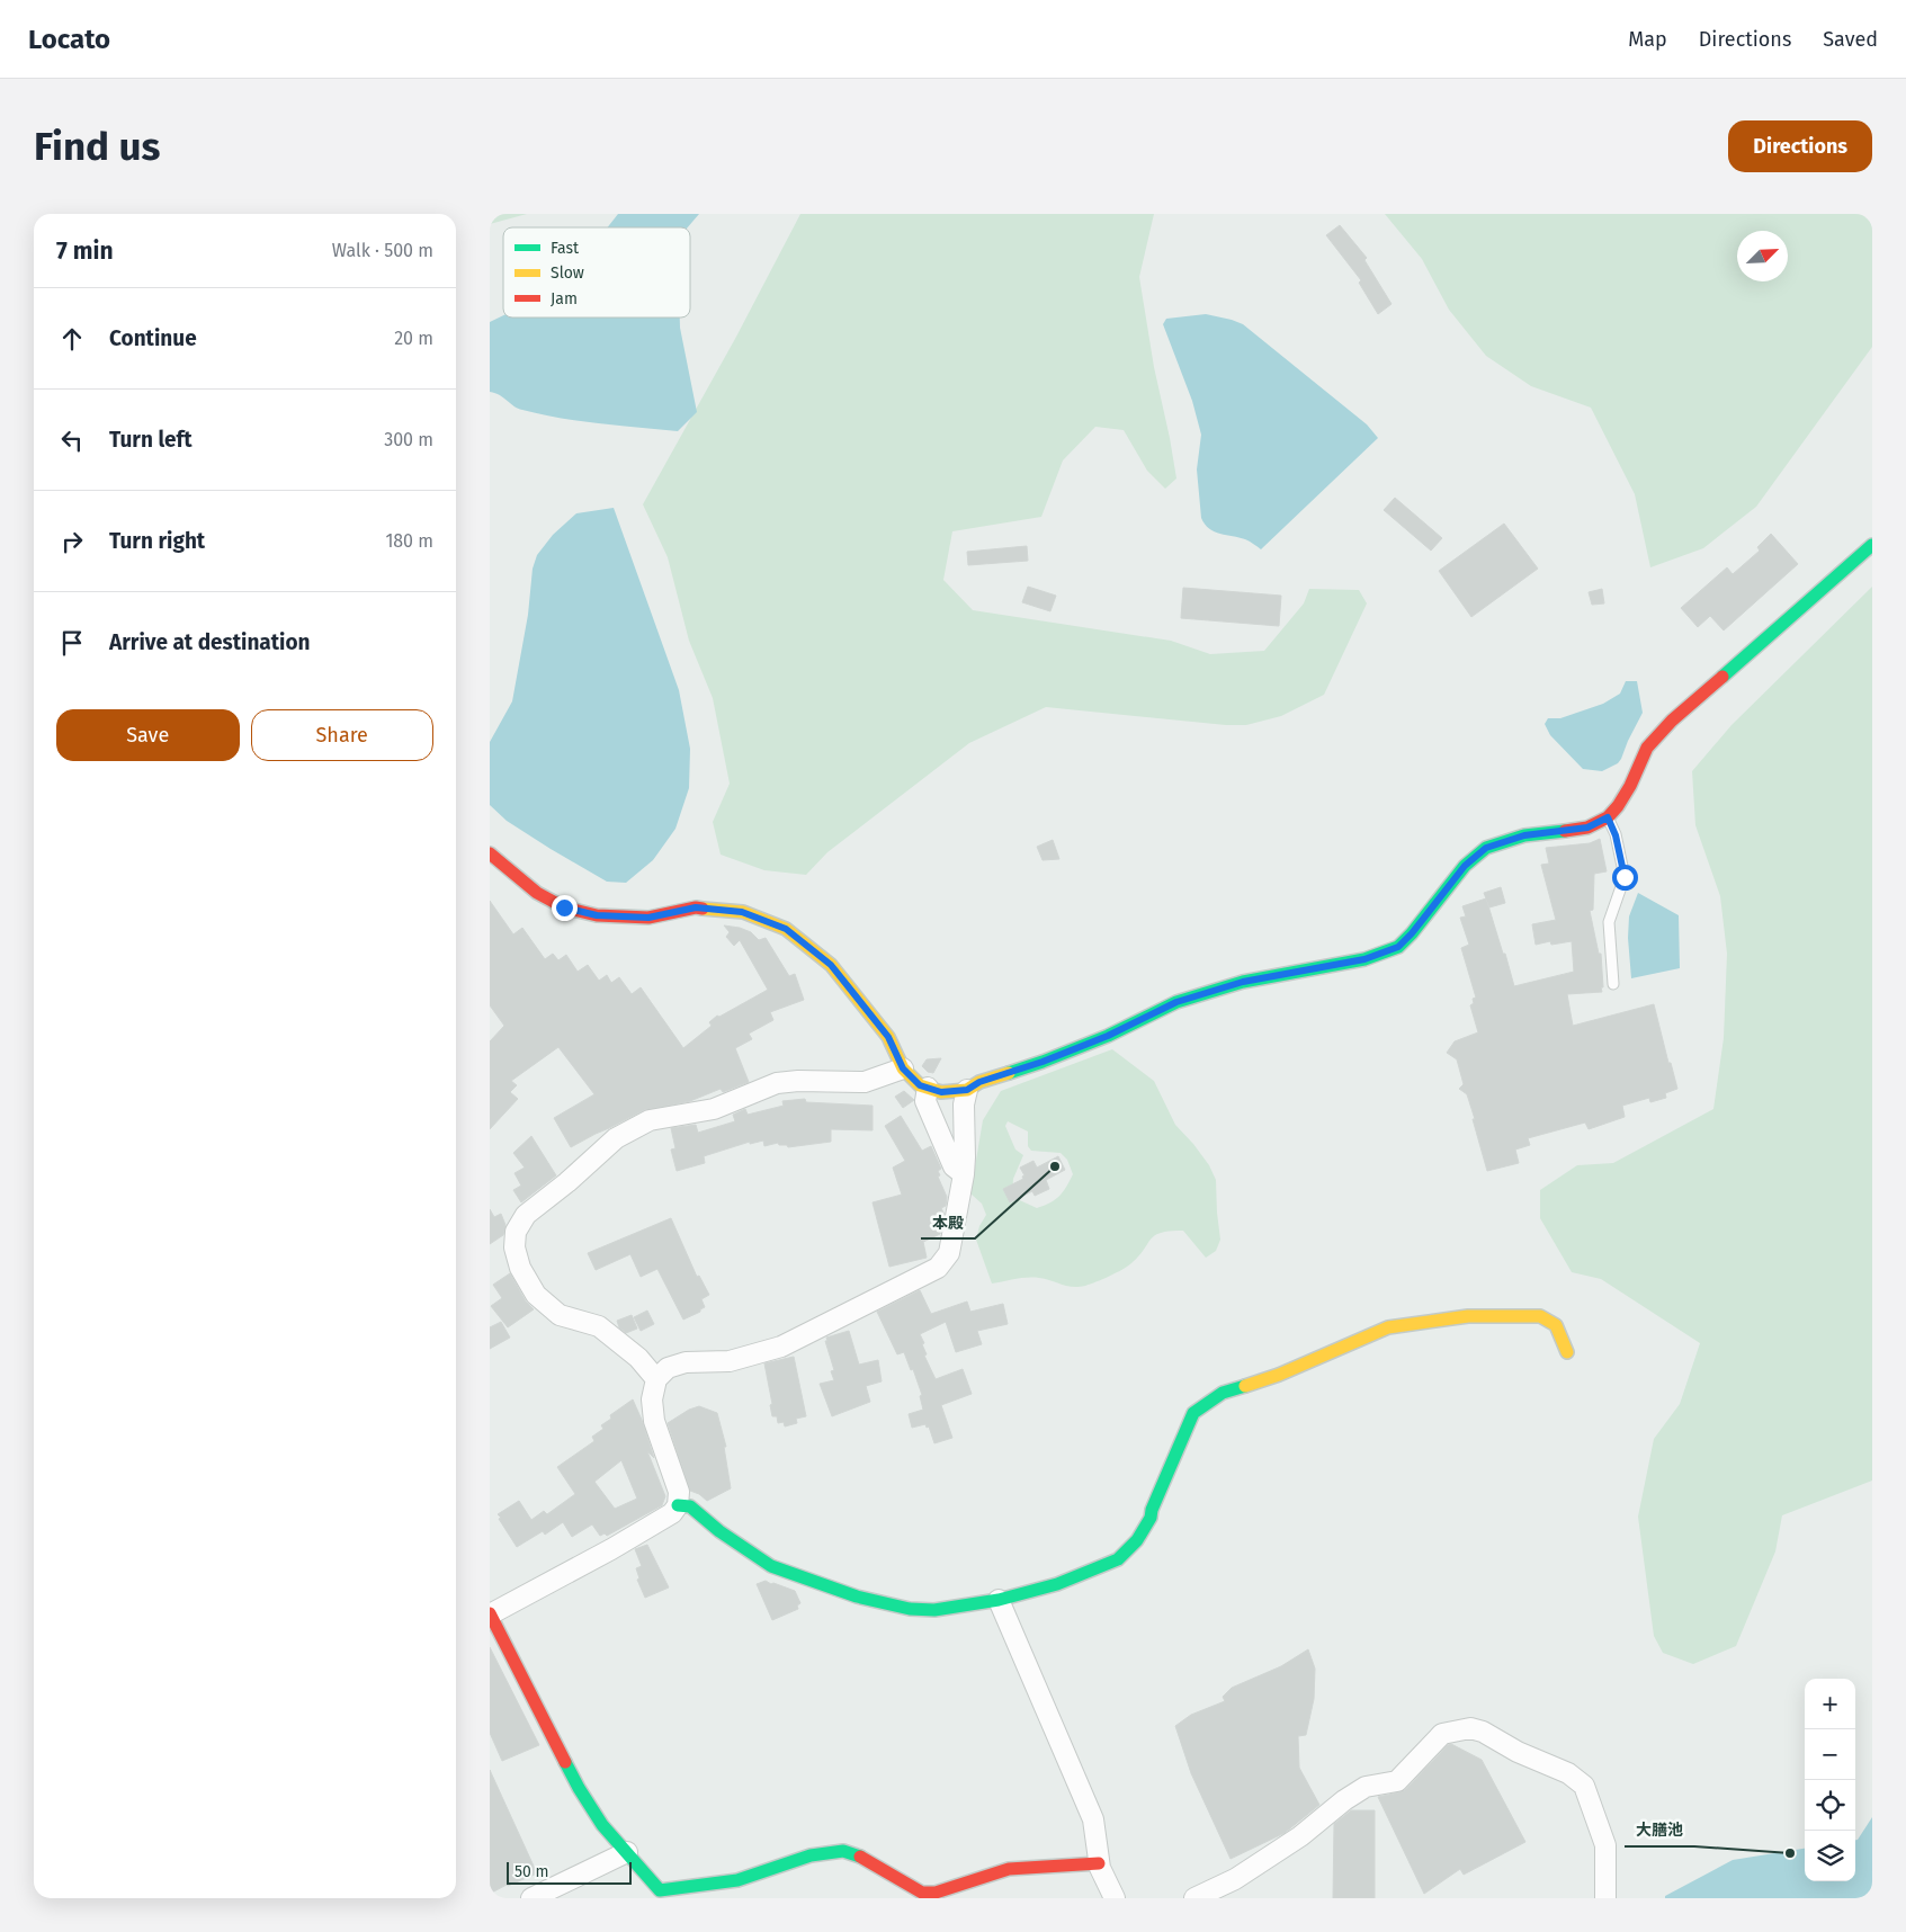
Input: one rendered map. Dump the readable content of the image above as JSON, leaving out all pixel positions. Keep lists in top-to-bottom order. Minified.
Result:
{"places":["本殿","大膳池"],"legend":["Fast","Slow","Jam"],"scale_bar":"50 m","north":"top right","page":{"header":"Locato","nav":["Map","Directions","Saved"],"buttons":["Directions",["Save","Share"]],"title":"Find us","heading":["7 min","Walk · 500 m"],"list":[["Continue","20 m"],["Turn left","300 m"],["Turn right","180 m"],"Arrive at destination"],"map_buttons":["+","−"],"scale":"50 m"}}
